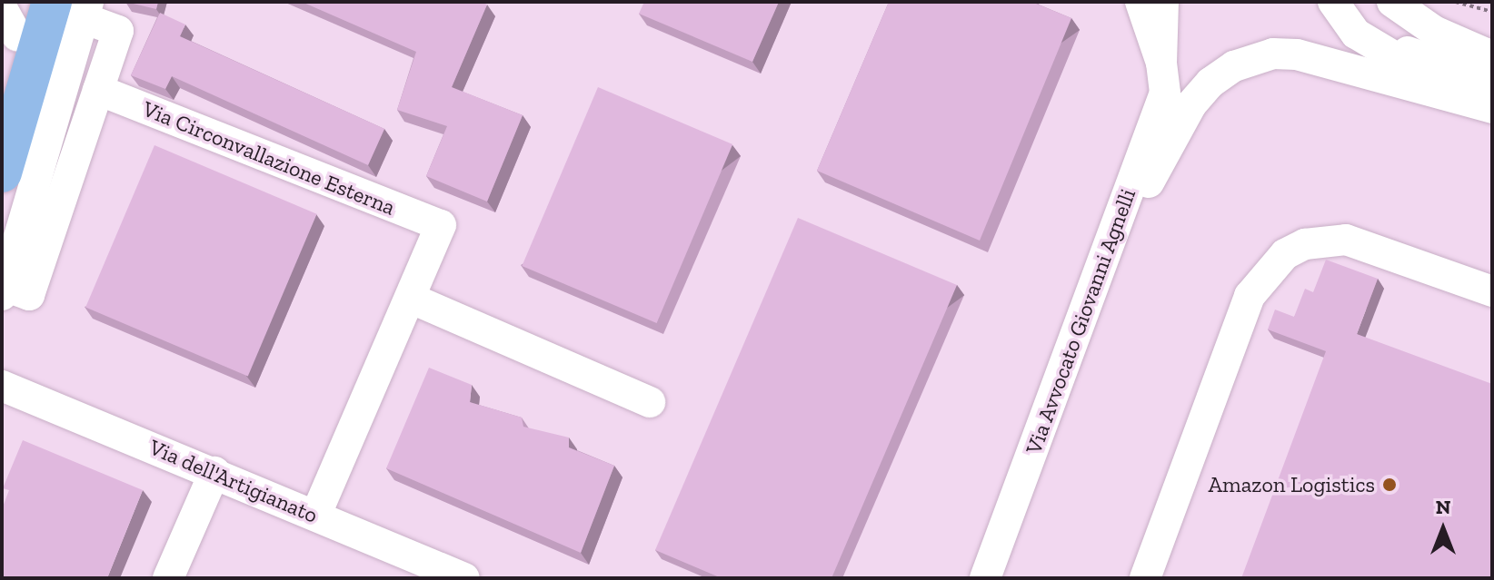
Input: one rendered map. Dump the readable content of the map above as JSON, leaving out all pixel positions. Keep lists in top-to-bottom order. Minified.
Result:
{"streets":{"street":["Via Circonvallazione Esterna","Via Avvocato Giovanni Agnelli","Via dell'Artigianato"]},"places":["Amazon Logistics"],"north":"top"}
